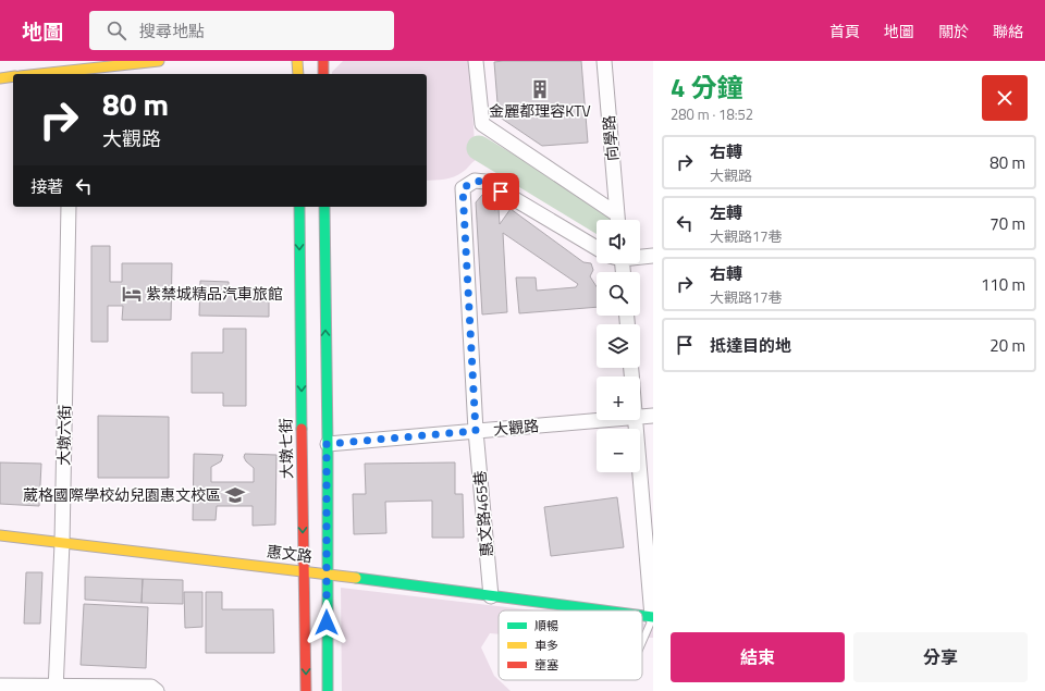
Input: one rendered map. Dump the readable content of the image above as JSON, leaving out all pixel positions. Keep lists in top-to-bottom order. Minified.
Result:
{"streets":{"street":["向學路","大觀路","大墩六街","大墩七街","惠文路465巷","惠文路"]},"crossings":[["大觀路","惠文路465巷"],["大墩六街","惠文路"],["大墩七街","惠文路"],["惠文路465巷","惠文路"]],"places":{"building":["金麗都理容KTV"],"hotel":["紫禁城精品汽車旅館"],"school or university":["葳格國際學校幼兒園惠文校區"]},"legend":["順暢","車多","壅塞"],"page":{"header":"地圖","search":"搜尋地點","nav":["首頁","地圖","關於","聯絡"],"heading":["4 分鐘","280 m · 18:52"],"turn":["80 m","大觀路"],"list":[{"name":"右轉","note":"大觀路","value":"80 m"},{"name":"左轉","note":"大觀路17巷","value":"70 m"},{"name":"右轉","note":"大觀路17巷","value":"110 m"},{"name":"抵達目的地","value":"20 m"}],"then":"接著","map_buttons":["+","−"],"buttons":["結束","分享"]}}
